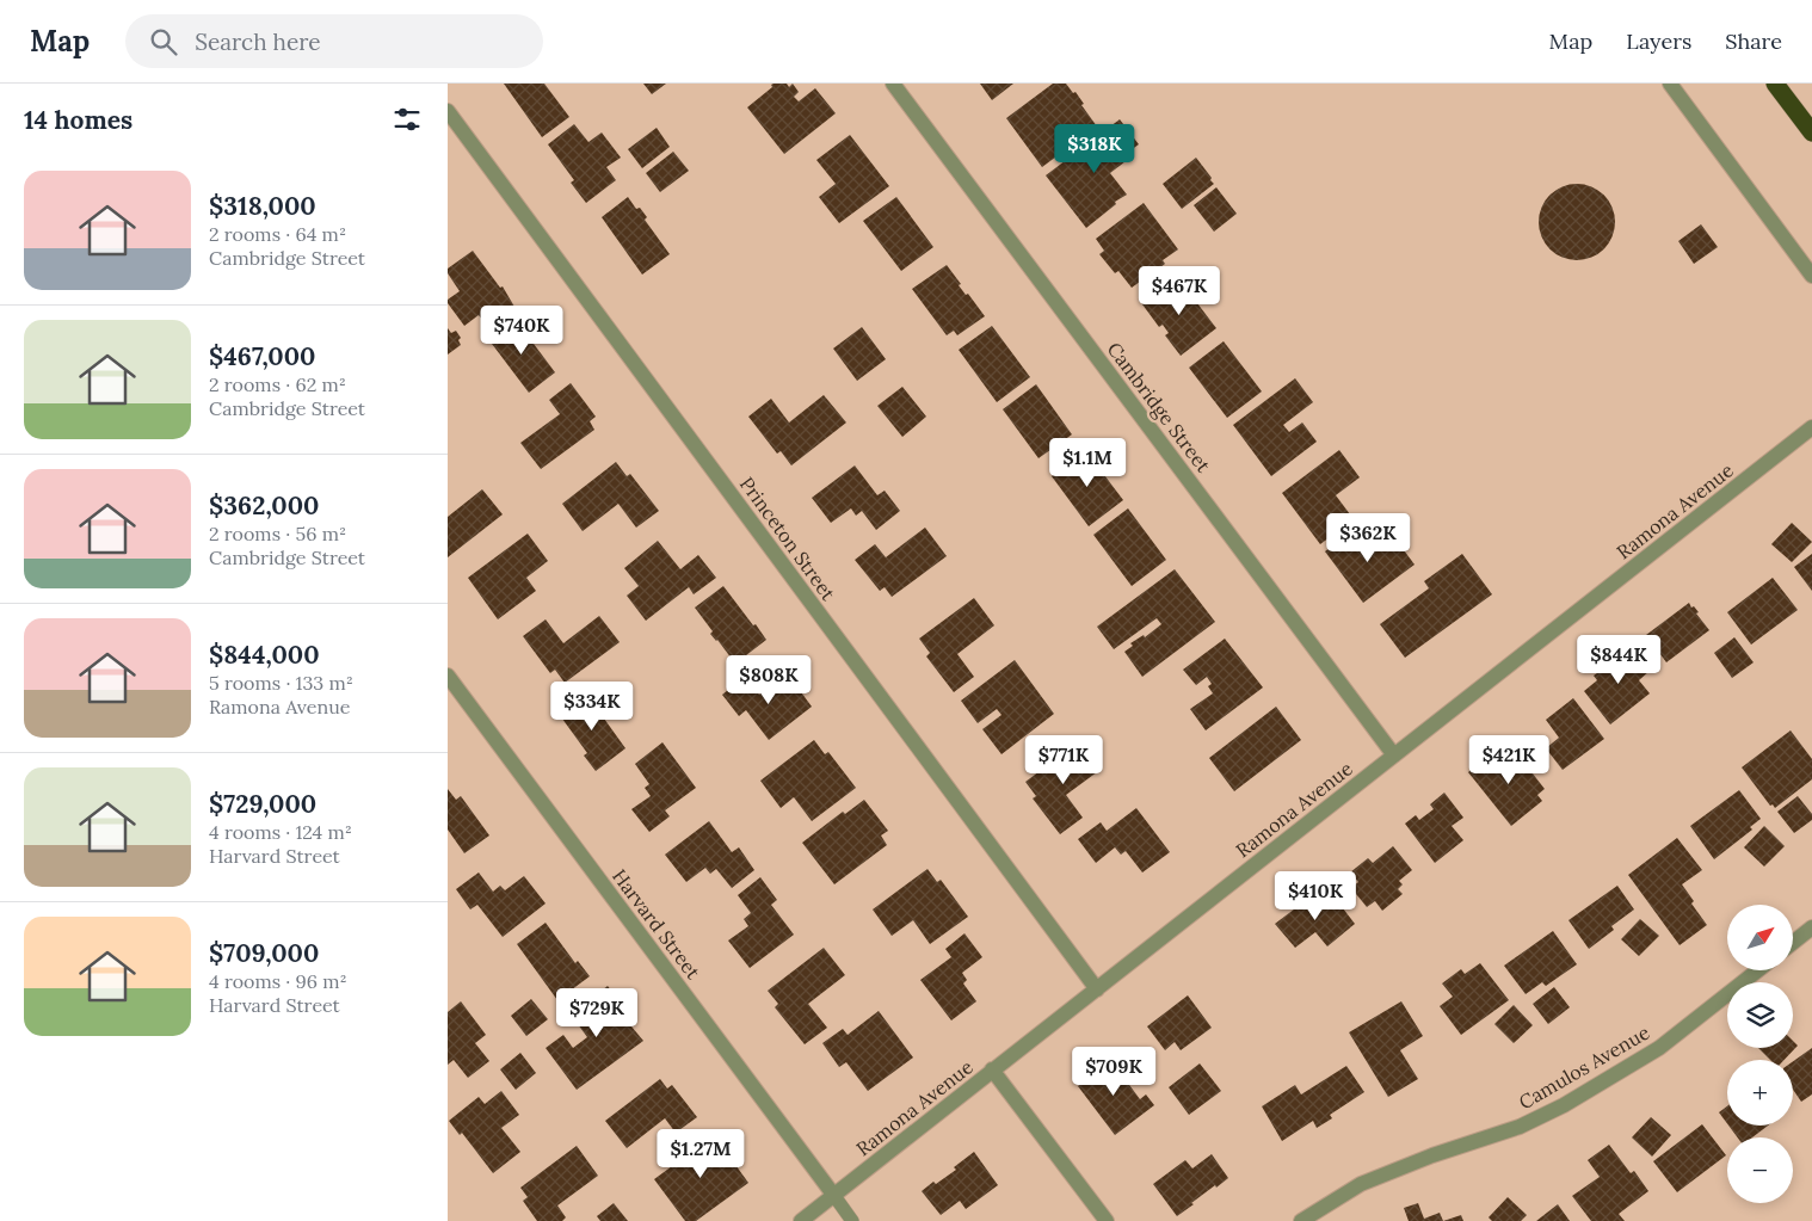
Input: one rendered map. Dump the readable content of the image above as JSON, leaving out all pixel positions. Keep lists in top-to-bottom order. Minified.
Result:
{"streets":{"street":["Cambridge Street","Ramona Avenue","Princeton Street","Harvard Street","Camulos Avenue"]},"crossings":[["Cambridge Street","Ramona Avenue"],["Ramona Avenue","Princeton Street"],["Ramona Avenue","Harvard Street"]],"north":"top right","page":{"header":"Map","search":"Search here","nav":["Map","Layers","Share"],"heading":"14 homes","price":["$318K","$467K","$740K","$1.1M","$362K","$844K","$808K","$334K","$771K","$421K","$410K","$729K","$709K","$1.27M"],"list":[{"name":"$318,000","note":"2 rooms · 64 m² · Cambridge Street"},{"name":"$467,000","note":"2 rooms · 62 m² · Cambridge Street"},{"name":"$362,000","note":"2 rooms · 56 m² · Cambridge Street"},{"name":"$844,000","note":"5 rooms · 133 m² · Ramona Avenue"},{"name":"$729,000","note":"4 rooms · 124 m² · Harvard Street"},{"name":"$709,000","note":"4 rooms · 96 m² · Harvard Street"}],"map_buttons":["+","−"]}}
